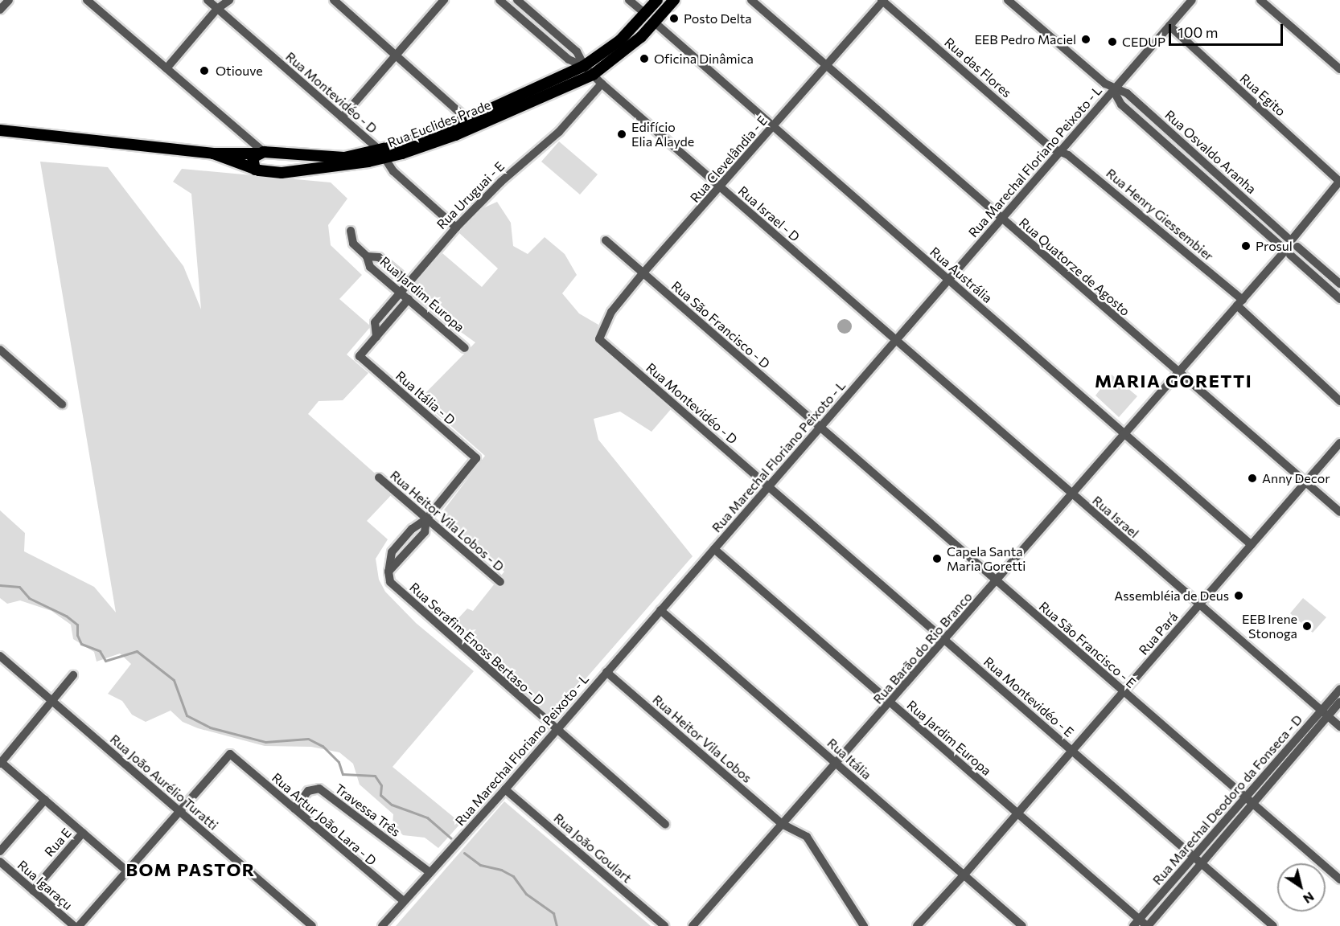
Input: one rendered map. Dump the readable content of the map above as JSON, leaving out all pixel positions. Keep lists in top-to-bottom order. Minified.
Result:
{"streets":{"main road":["Rua Euclides Prade"],"street":["Rua das Flores","Rua Montevidéo - D","Rua Egito","Rua Osvaldo Aranha","Rua Clevelândia - E","Rua Marechal Floriano Peixoto - L","Rua Uruguai - E","Rua Israel - D","Rua Henry Giessembier","Rua Quatorze de Agosto","Rua Austrália","Rua Jardim Europa","Rua São Francisco - D","Rua Itália - D","Rua Israel","Rua Heitor Vila Lobos - D","Rua Pará","Rua Serafim Enoss Bertaso - D","Rua São Francisco - E","Rua Barão do Rio Branco","Rua Montevidéo - E","Rua Heitor Vila Lobos","Rua Itália","Rua João Aurélio Turatti","Rua Marechal Deodoro da Fonseca - D","Travessa Três","Rua Artur João Lara - D","Rua E","Rua João Goulart","Rua Igaraçu"]},"crossings":[["Rua das Flores","Rua Clevelândia - E"],["Rua das Flores","Rua Marechal Floriano Peixoto - L"],["Rua das Flores","Rua Henry Giessembier"],["Rua Montevidéo - D","Rua Euclides Prade"],["Rua Montevidéo - D","Rua Clevelândia - E"],["Rua Montevidéo - D","Rua Marechal Floriano Peixoto - L"],["Rua Montevidéo - D","Rua Uruguai - E"],["Rua Montevidéo - D","Rua Montevidéo - E"],["Rua Egito","Rua Marechal Floriano Peixoto - L"],["Rua Euclides Prade","Rua Israel - D"],["Rua Osvaldo Aranha","Rua Marechal Floriano Peixoto - L"],["Rua Osvaldo Aranha","Rua Barão do Rio Branco"],["Rua Clevelândia - E","Rua Israel - D"],["Rua Clevelândia - E","Rua Quatorze de Agosto"],["Rua Clevelândia - E","Rua Austrália"],["Rua Clevelândia - E","Rua São Francisco - D"],["Rua Marechal Floriano Peixoto - L","Rua Israel - D"],["Rua Marechal Floriano Peixoto - L","Rua Henry Giessembier"],["Rua Marechal Floriano Peixoto - L","Rua Quatorze de Agosto"],["Rua Marechal Floriano Peixoto - L","Rua Austrália"],["Rua Marechal Floriano Peixoto - L","Rua Jardim Europa"],["Rua Marechal Floriano Peixoto - L","Rua São Francisco - D"],["Rua Marechal Floriano Peixoto - L","Rua Israel"],["Rua Marechal Floriano Peixoto - L","Rua Serafim Enoss Bertaso - D"],["Rua Marechal Floriano Peixoto - L","Rua São Francisco - E"],["Rua Marechal Floriano Peixoto - L","Rua Montevidéo - E"],["Rua Marechal Floriano Peixoto - L","Rua Heitor Vila Lobos"],["Rua Marechal Floriano Peixoto - L","Rua Itália"],["Rua Marechal Floriano Peixoto - L","Travessa Três"],["Rua Marechal Floriano Peixoto - L","Rua Artur João Lara - D"],["Rua Marechal Floriano Peixoto - L","Rua João Goulart"],["Rua Uruguai - E","Rua Israel - D"],["Rua Uruguai - E","Rua Jardim Europa"],["Rua Uruguai - E","Rua Itália - D"],["Rua Israel - D","Rua Israel"],["Rua Henry Giessembier","Rua Barão do Rio Branco"],["Rua Quatorze de Agosto","Rua Pará"],["Rua Quatorze de Agosto","Rua Barão do Rio Branco"],["Rua Austrália","Rua Pará"],["Rua Austrália","Rua Barão do Rio Branco"],["Rua Jardim Europa","Rua Pará"],["Rua Jardim Europa","Rua Barão do Rio Branco"],["Rua Jardim Europa","Rua Marechal Deodoro da Fonseca - D"],["Rua São Francisco - D","Rua São Francisco - E"],["Rua Itália - D","Rua Heitor Vila Lobos - D"],["Rua Itália - D","Rua Serafim Enoss Bertaso - D"],["Rua Israel","Rua Pará"],["Rua Israel","Rua Barão do Rio Branco"],["Rua Israel","Rua Marechal Deodoro da Fonseca - D"],["Rua Heitor Vila Lobos - D","Rua Serafim Enoss Bertaso - D"],["Rua Pará","Rua São Francisco - E"],["Rua Pará","Rua Montevidéo - E"],["Rua Pará","Rua Itália"],["Rua São Francisco - E","Rua Barão do Rio Branco"],["Rua São Francisco - E","Rua Marechal Deodoro da Fonseca - D"],["Rua Barão do Rio Branco","Rua Montevidéo - E"],["Rua Barão do Rio Branco","Rua Heitor Vila Lobos"],["Rua Barão do Rio Branco","Rua Itália"],["Rua Montevidéo - E","Rua Marechal Deodoro da Fonseca - D"],["Rua João Aurélio Turatti","Rua Artur João Lara - D"],["Travessa Três","Rua Artur João Lara - D"],["Rua E","Rua Igaraçu"]],"districts":["MARIA GORETTI","BOM PASTOR"],"places":["Posto Delta","EEB Pedro Maciel","CEDUP","Oficina Dinâmica","Otiouve","Edifício Elia Alayde","Prosul","Anny Decor","Capela Santa Maria Goretti","Assembléia de Deus","EEB Irene Stonoga"],"scale_bar":"100 m","north":"bottom right"}
